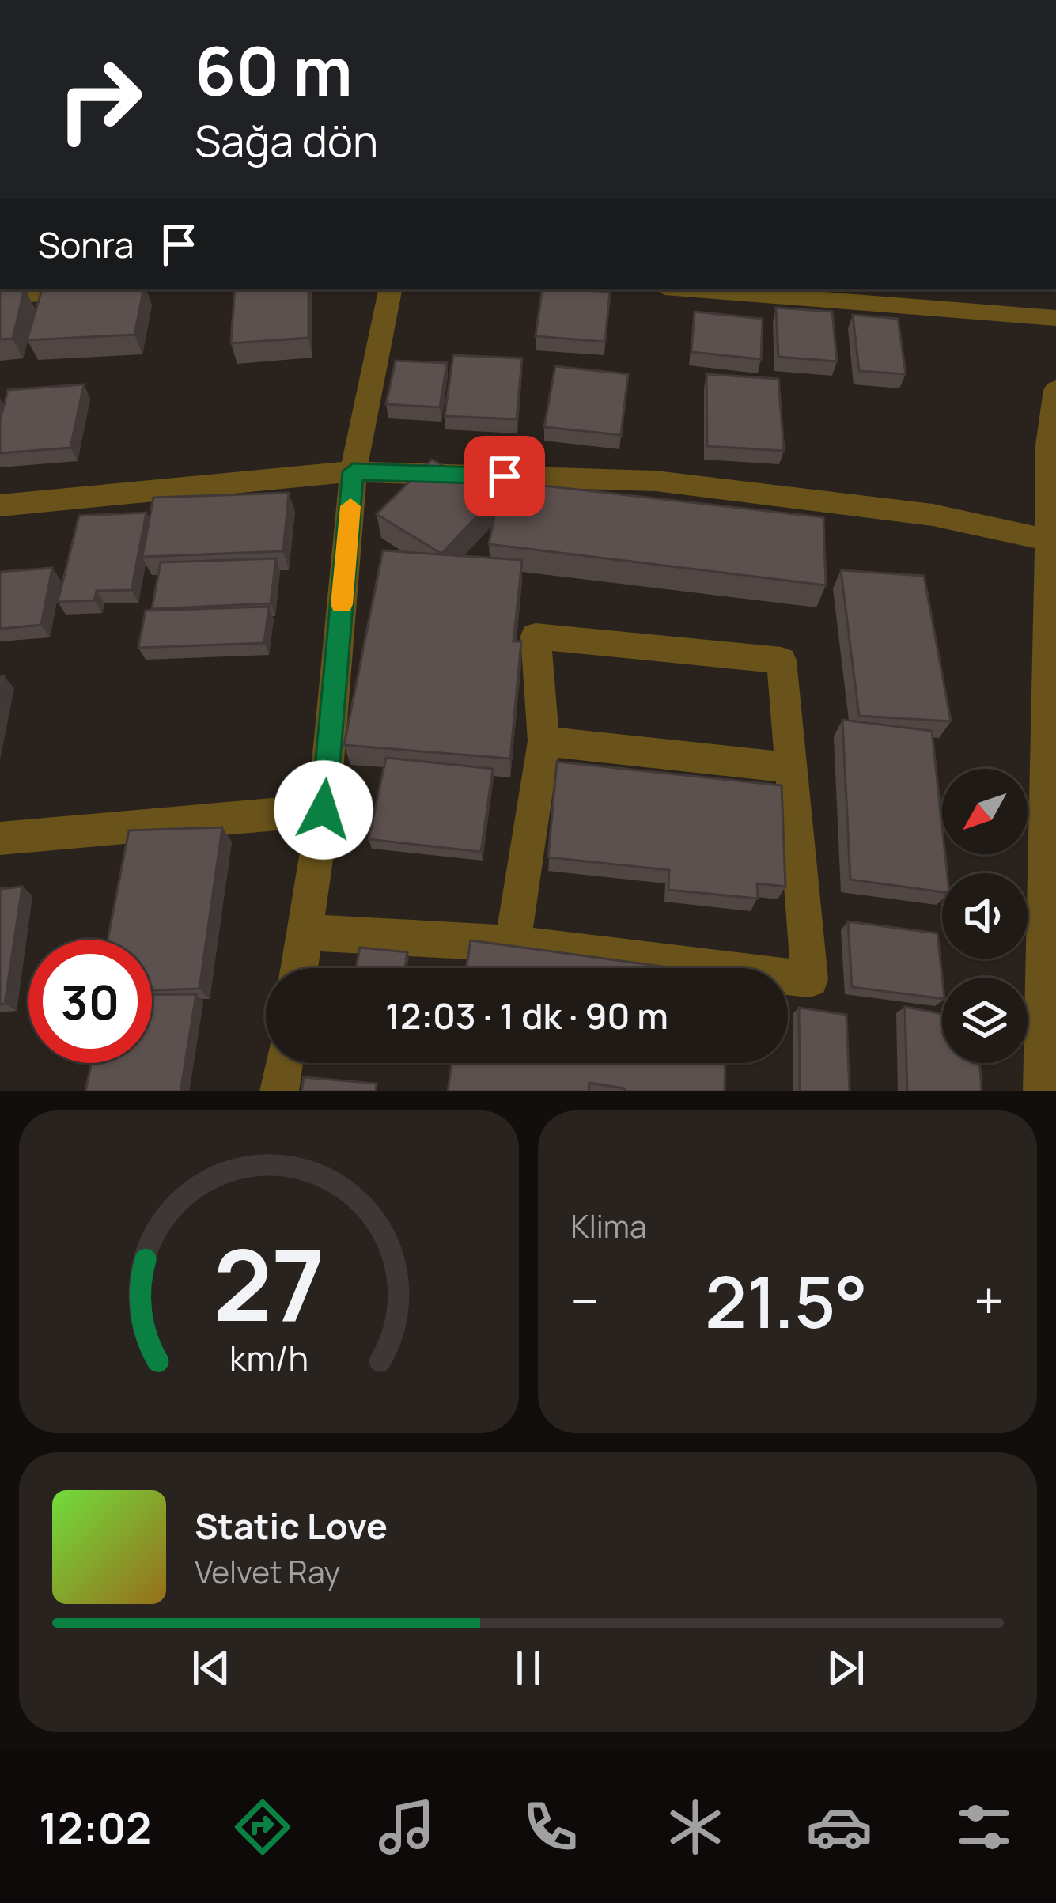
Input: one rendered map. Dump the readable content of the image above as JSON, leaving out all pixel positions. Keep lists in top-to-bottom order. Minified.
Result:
{"north":"bottom left","page":{"turn":["60 m","Sağa dön"],"then":"Sonra","limit":"30","trip":"12:03 · 1 dk · 90 m","tile":"Klima","heat":["−","21.5°","+"],"song":["Static Love","Velvet Ray"],"tabs":"12:02","gauge":["27","km/h"]}}
